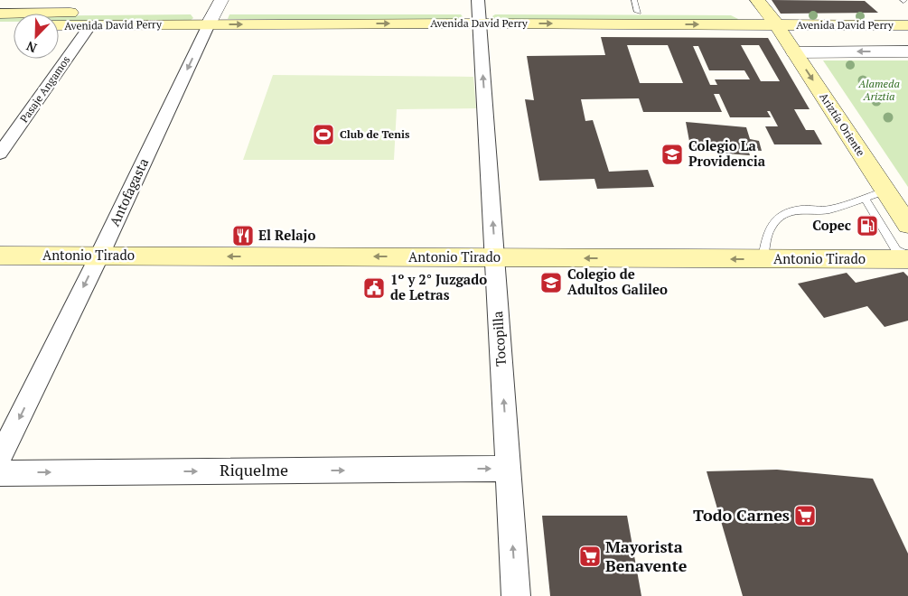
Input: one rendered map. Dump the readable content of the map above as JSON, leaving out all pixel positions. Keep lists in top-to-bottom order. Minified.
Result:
{"streets":{"main road":["Avenida David Perry","Ariztía Oriente","Antonio Tirado"],"street":["Pasaje Angamos","Antofagasta","Tocopilla","Riquelme"]},"crossings":[["Avenida David Perry","Pasaje Angamos"],["Avenida David Perry","Ariztía Oriente"],["Avenida David Perry","Antofagasta"],["Avenida David Perry","Tocopilla"],["Antofagasta","Antonio Tirado"],["Antonio Tirado","Tocopilla"],["Tocopilla","Riquelme"]],"one_way":["Ariztía Oriente","Antofagasta","Antonio Tirado","Tocopilla","Riquelme"],"parks":["Alameda Ariztia"],"places":{"sports":["Club de Tenis"],"school or university":["Colegio La Providencia","Colegio de Adultos Galileo"],"fuel station":["Copec"],"restaurant":["El Relajo"],"public building":["1º y 2° Juzgado de Letras"],"supermarket":["Todo Carnes","Mayorista Benavente"]},"north":"bottom left"}
